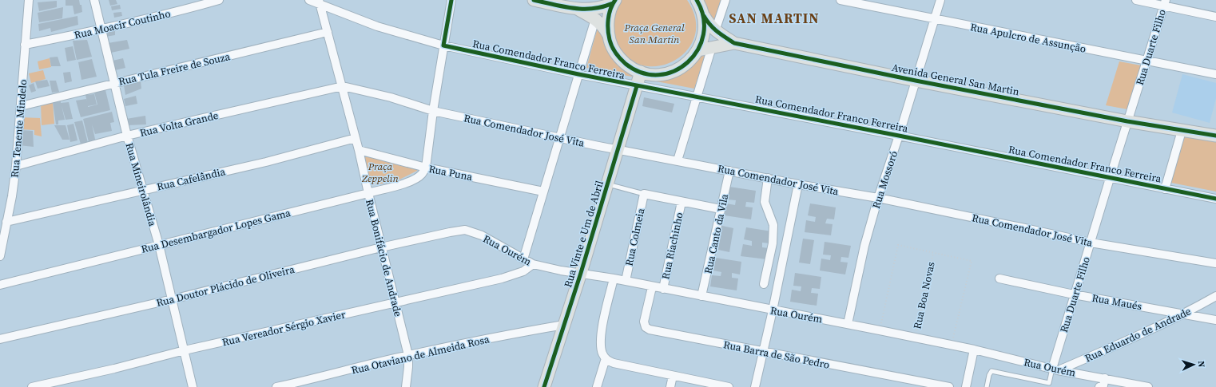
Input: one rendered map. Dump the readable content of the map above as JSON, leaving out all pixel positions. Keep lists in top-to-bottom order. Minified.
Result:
{"streets":{"main road":["Avenida General San Martin","Rua Vinte e Um de Abril"],"street":["Rua Moacir Coutinho","Rua Apulcro de Assunção","Rua Duarte Filho","Rua Comendador Franco Ferreira","Rua Tula Freire de Souza","Rua Volta Grande","Rua Tenente Mindelo","Rua Comendador José Vita","Rua Puna","Rua Cafelândia","Rua Mossoró","Rua Mineirolândia","Rua Desembargador Lopes Gama","Rua Canto da Vila","Rua Colmeia","Rua Riachinho","Rua Ourém","Rua Bonifácio de Andrade","Rua Doutor Plácido de Oliveira","Rua Maués","Rua Vereador Sérgio Xavier","Rua Eduardo de Andrade","Rua Otaviano de Almeida Rosa","Rua Barra de São Pedro"],"path":["Rua Boa Novas"]},"crossings":[["Rua Moacir Coutinho","Rua Tenente Mindelo"],["Rua Moacir Coutinho","Rua Mineirolândia"],["Rua Apulcro de Assunção","Rua Duarte Filho"],["Rua Apulcro de Assunção","Rua Mossoró"],["Rua Duarte Filho","Rua Comendador Franco Ferreira"],["Rua Duarte Filho","Avenida General San Martin"],["Rua Duarte Filho","Rua Comendador José Vita"],["Rua Duarte Filho","Rua Ourém"],["Rua Duarte Filho","Rua Maués"],["Rua Duarte Filho","Rua Eduardo de Andrade"],["Rua Comendador Franco Ferreira","Rua Mossoró"],["Rua Comendador Franco Ferreira","Rua Vinte e Um de Abril"],["Rua Comendador Franco Ferreira","Rua Bonifácio de Andrade"],["Rua Tula Freire de Souza","Rua Tenente Mindelo"],["Rua Tula Freire de Souza","Rua Mineirolândia"],["Rua Tula Freire de Souza","Rua Bonifácio de Andrade"],["Avenida General San Martin","Rua Mossoró"],["Rua Volta Grande","Rua Tenente Mindelo"],["Rua Volta Grande","Rua Comendador José Vita"],["Rua Volta Grande","Rua Mineirolândia"],["Rua Volta Grande","Rua Bonifácio de Andrade"],["Rua Tenente Mindelo","Rua Cafelândia"],["Rua Comendador José Vita","Rua Mossoró"],["Rua Comendador José Vita","Rua Vinte e Um de Abril"],["Rua Comendador José Vita","Rua Canto da Vila"],["Rua Comendador José Vita","Rua Bonifácio de Andrade"],["Rua Puna","Rua Desembargador Lopes Gama"],["Rua Puna","Rua Bonifácio de Andrade"],["Rua Cafelândia","Rua Mineirolândia"],["Rua Cafelândia","Rua Bonifácio de Andrade"],["Rua Mossoró","Rua Ourém"],["Rua Mineirolândia","Rua Desembargador Lopes Gama"],["Rua Mineirolândia","Rua Doutor Plácido de Oliveira"],["Rua Mineirolândia","Rua Vereador Sérgio Xavier"],["Rua Desembargador Lopes Gama","Rua Bonifácio de Andrade"],["Rua Vinte e Um de Abril","Rua Ourém"],["Rua Vinte e Um de Abril","Rua Otaviano de Almeida Rosa"],["Rua Canto da Vila","Rua Ourém"],["Rua Colmeia","Rua Ourém"],["Rua Riachinho","Rua Ourém"],["Rua Ourém","Rua Doutor Plácido de Oliveira"],["Rua Ourém","Rua Boa Novas"],["Rua Ourém","Rua Vereador Sérgio Xavier"],["Rua Ourém","Rua Eduardo de Andrade"],["Rua Ourém","Rua Barra de São Pedro"],["Rua Bonifácio de Andrade","Rua Doutor Plácido de Oliveira"],["Rua Bonifácio de Andrade","Rua Vereador Sérgio Xavier"],["Rua Bonifácio de Andrade","Rua Otaviano de Almeida Rosa"],["Rua Maués","Rua Eduardo de Andrade"]],"districts":["SAN MARTIN"],"parks":["Praça General San Martin","Praça Zeppelin"],"north":"right"}
